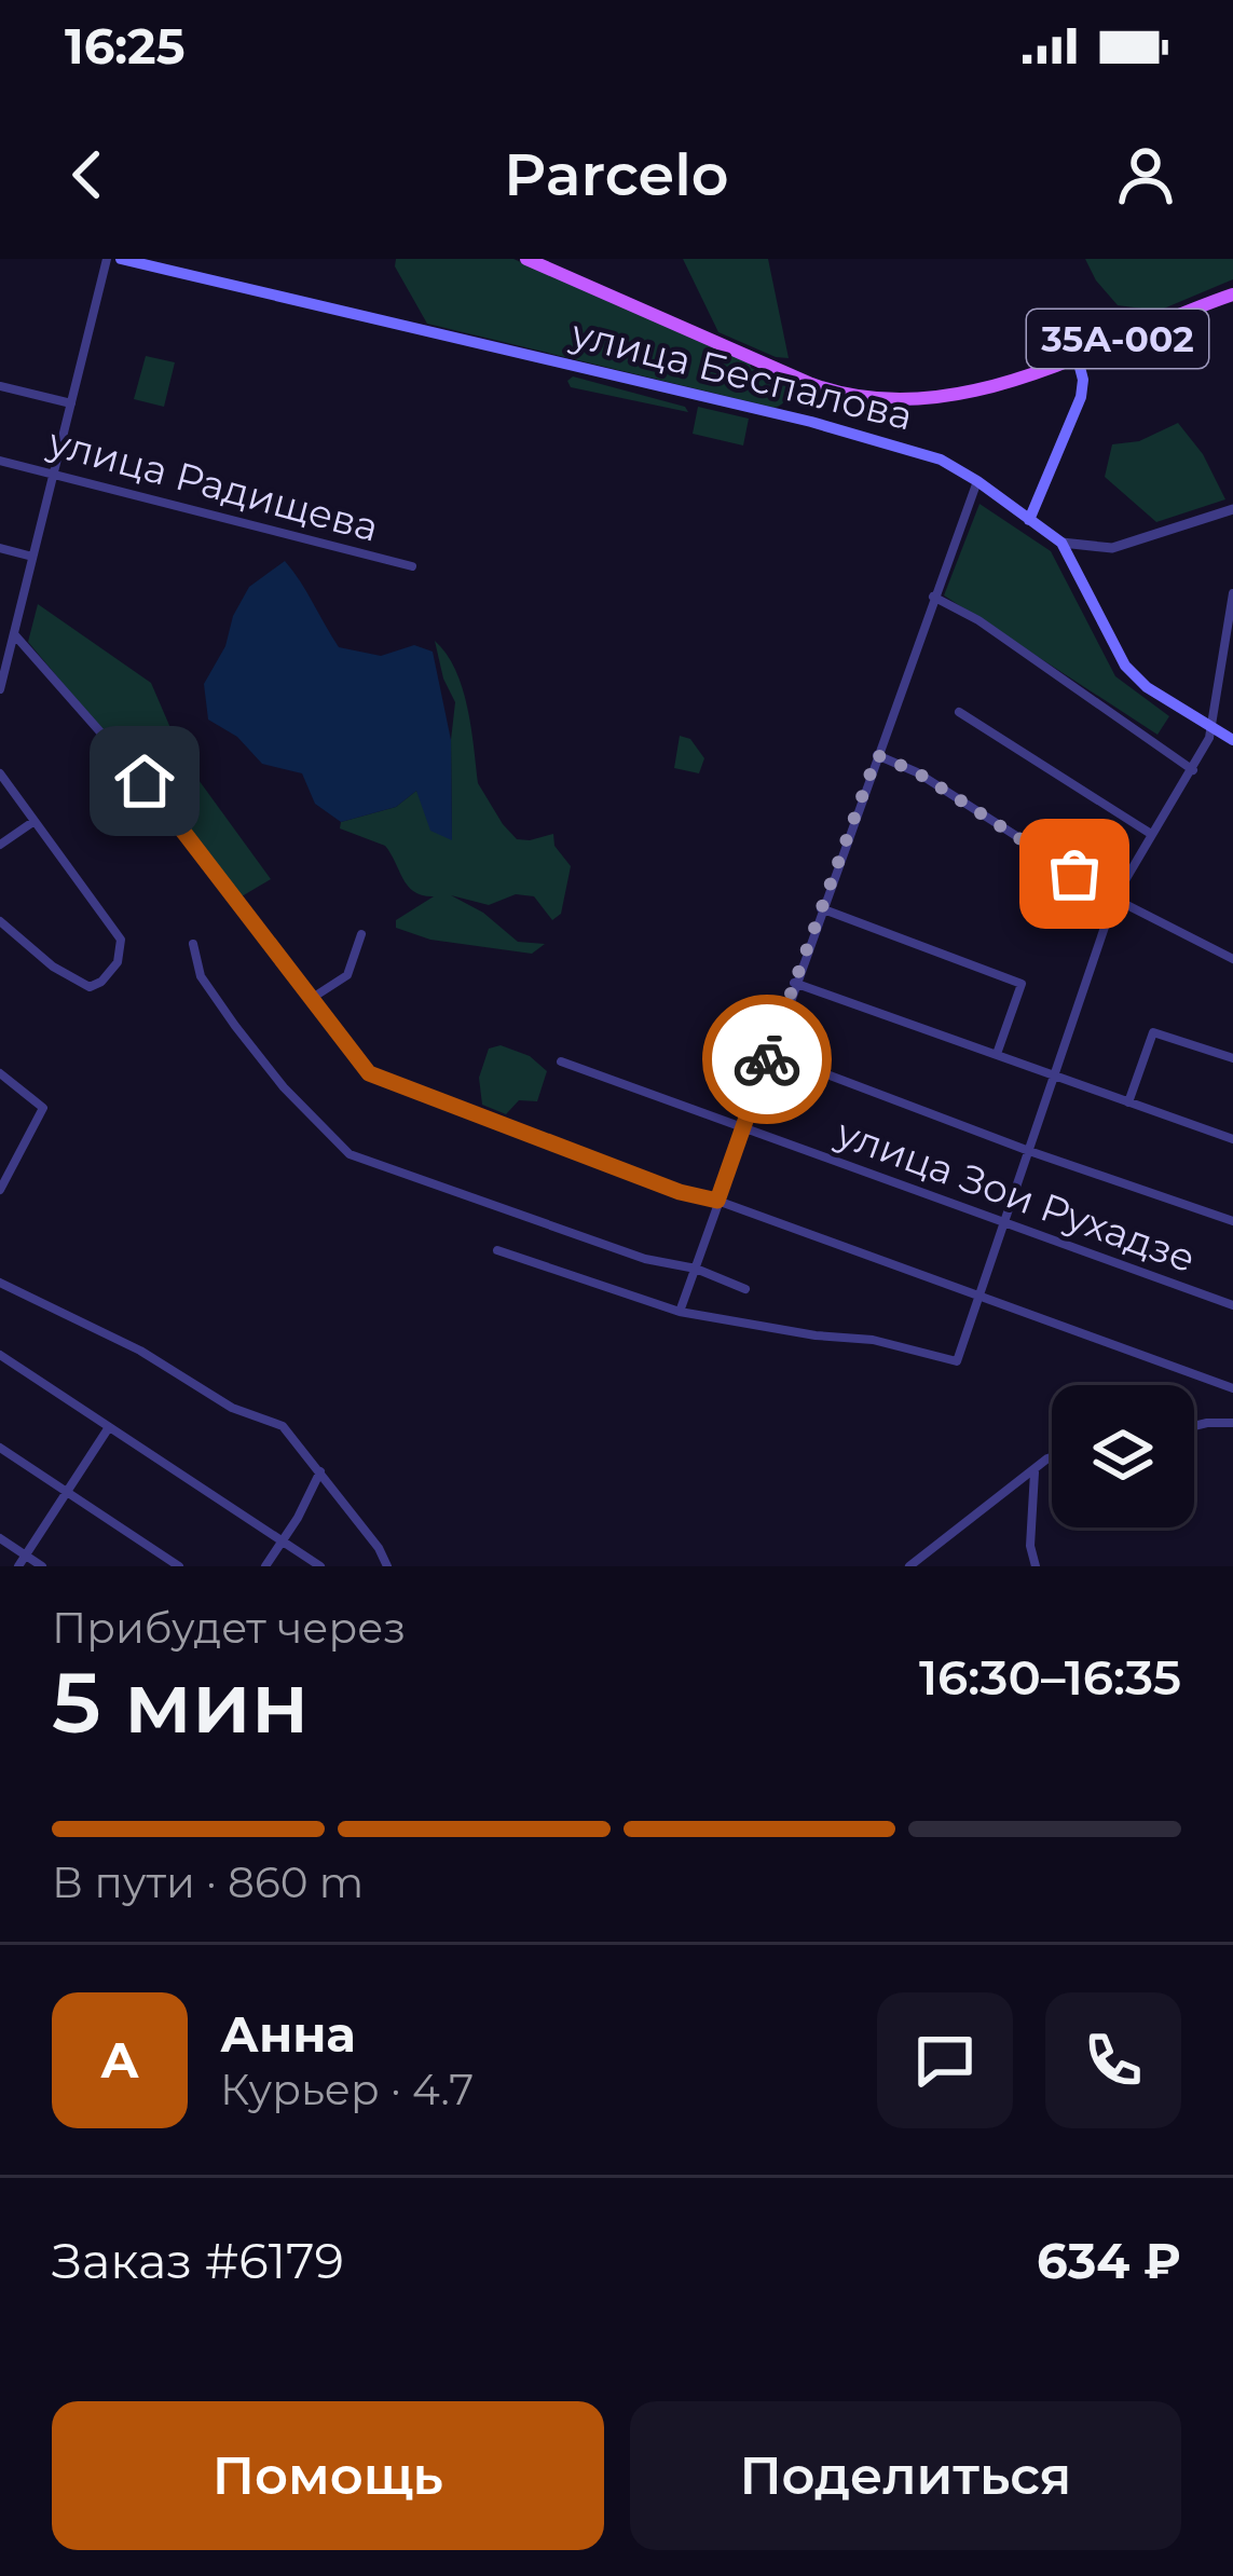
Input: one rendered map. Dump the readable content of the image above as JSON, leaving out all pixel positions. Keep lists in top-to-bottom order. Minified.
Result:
{"streets":{"main road":["35А-002","улица Беспалова"],"street":["улица Радищева","улица Зои Рухадзе"]},"page":{"status":"16:25","header":"Parcelo","heading":["5 мин","Прибудет через","16:30–16:35"],"panel":["Анна","Курьер · 4.7","Заказ #6179","634 ₽"],"bar":"В пути · 860 m","round":"А","buttons":["Помощь","Поделиться"]}}
